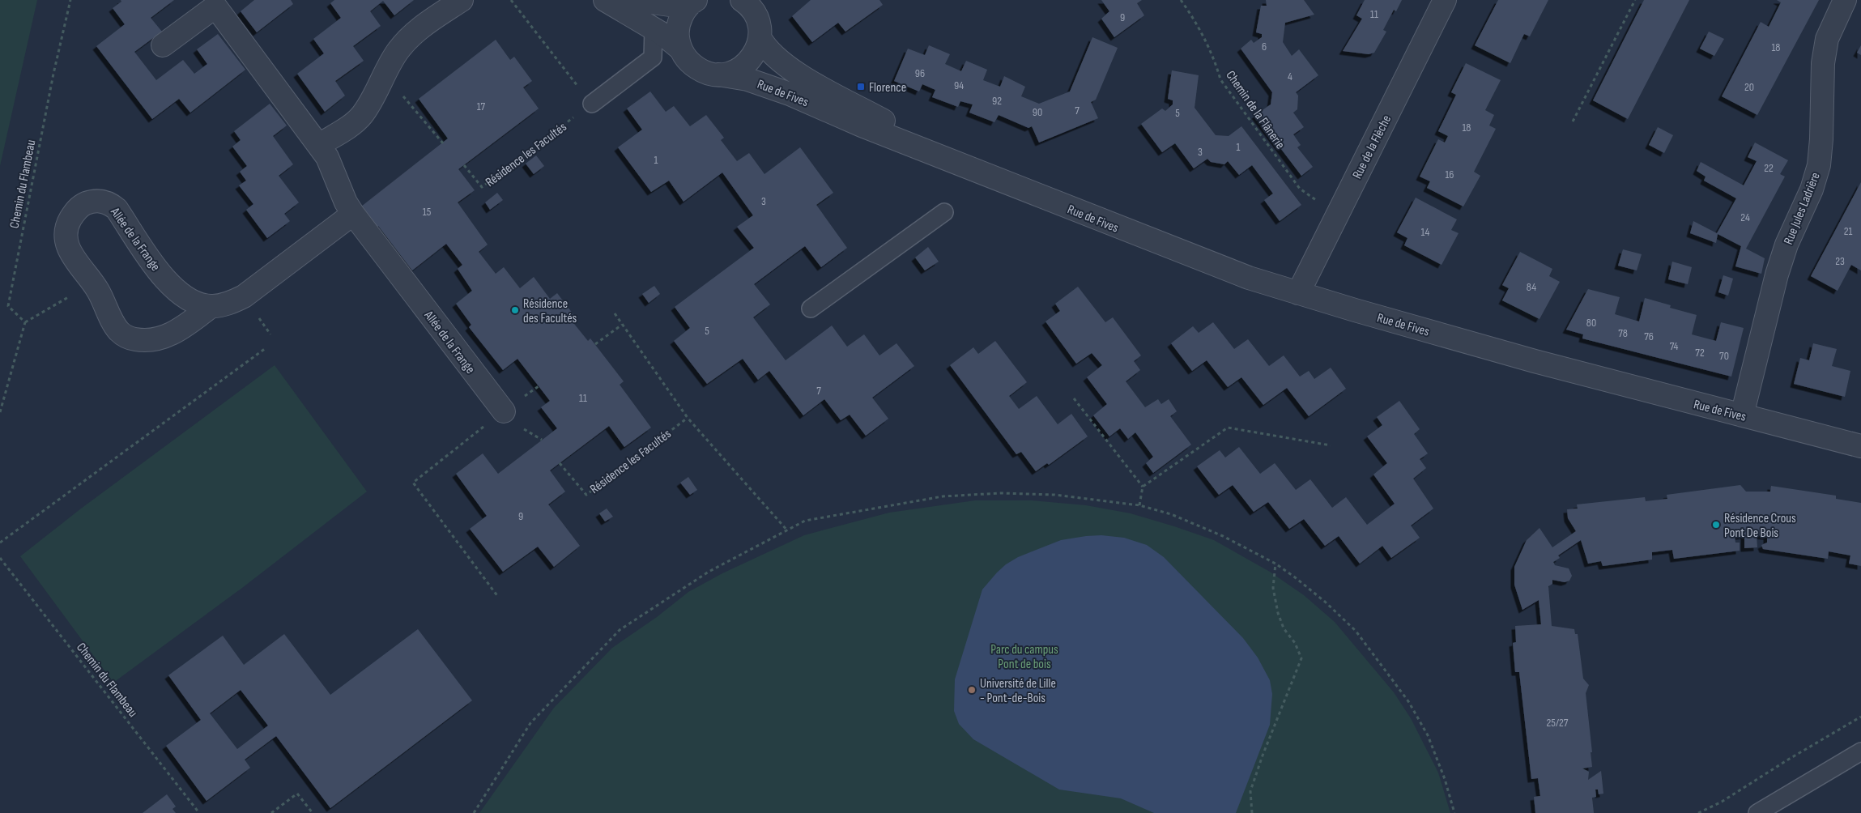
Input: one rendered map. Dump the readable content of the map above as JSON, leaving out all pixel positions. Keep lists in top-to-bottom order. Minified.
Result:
{"streets":{"street":["Rue de Fives","Rue de la Flèche","Rue Jules Ladrière","Allée de la Frange"],"path":["Chemin de la Flânerie","Résidence les Facultés","Chemin du Flambeau"]},"crossings":[["Rue de Fives","Rue de la Flèche"],["Rue de Fives","Rue Jules Ladrière"],["Chemin de la Flânerie","Rue de la Flèche"]],"parks":["Parc du campus Pont de bois"],"places":{"transit":["Florence"],"other":["Résidence des Facultés","Résidence Crous Pont De Bois","Université de Lille - Pont-de-Bois"]},"house_numbers":["11","9","6","18","96","4","94","20","92","17","7","90","5","18","1","3","1","22","16","3","15","24","21","14","23","84","80","5","78","76","74","72","70","7","11","9","25/27"]}
